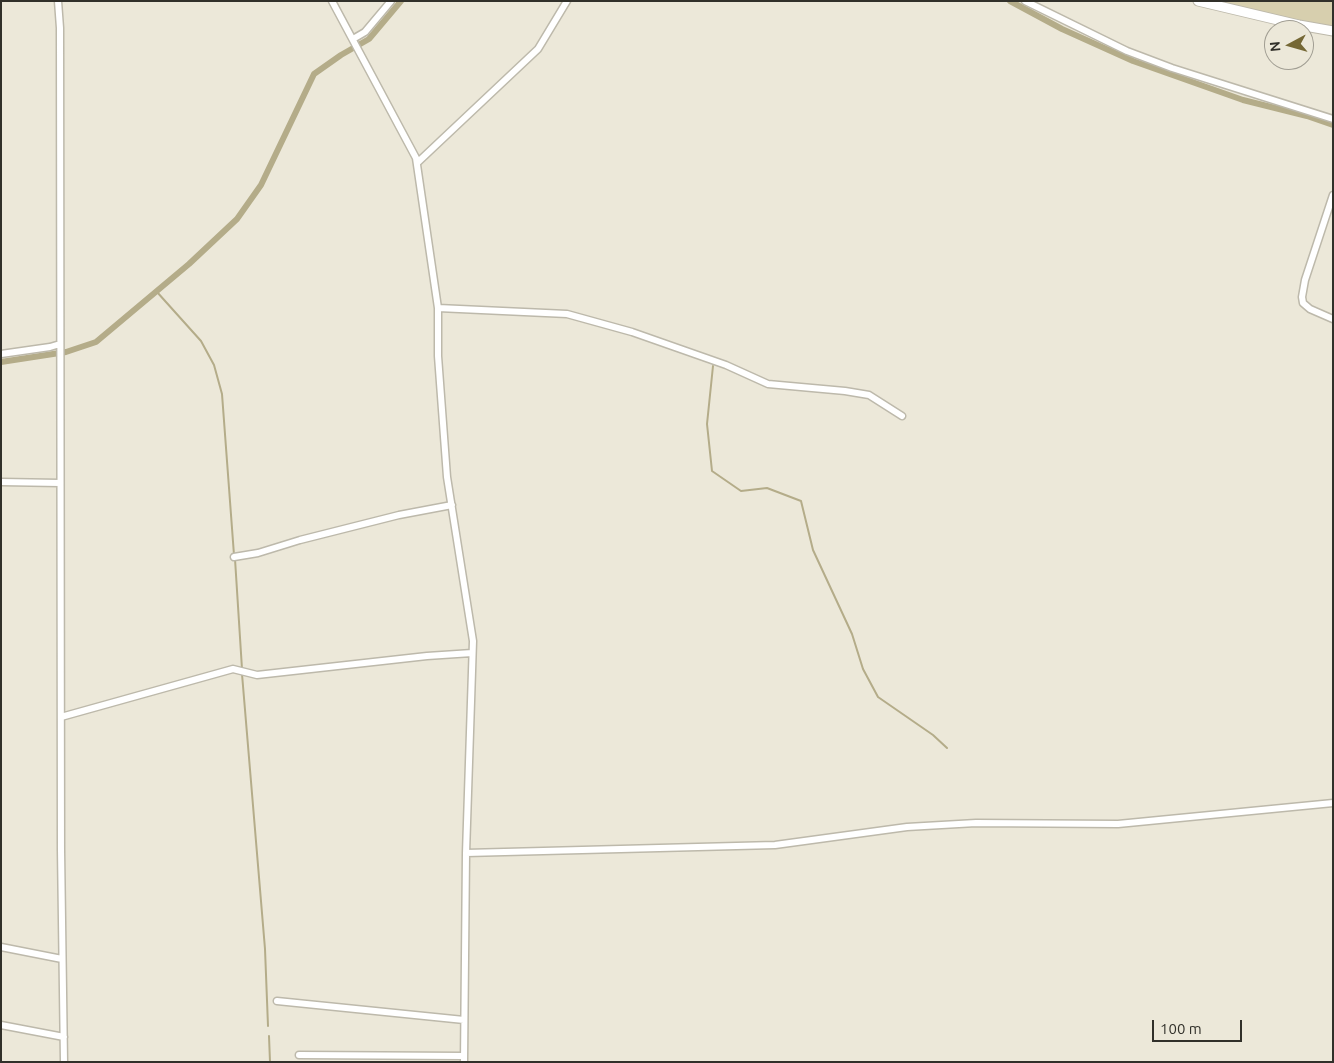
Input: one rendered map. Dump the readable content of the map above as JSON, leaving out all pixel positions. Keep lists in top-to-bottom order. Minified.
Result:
{"scale_bar":"100 m","north":"left"}
